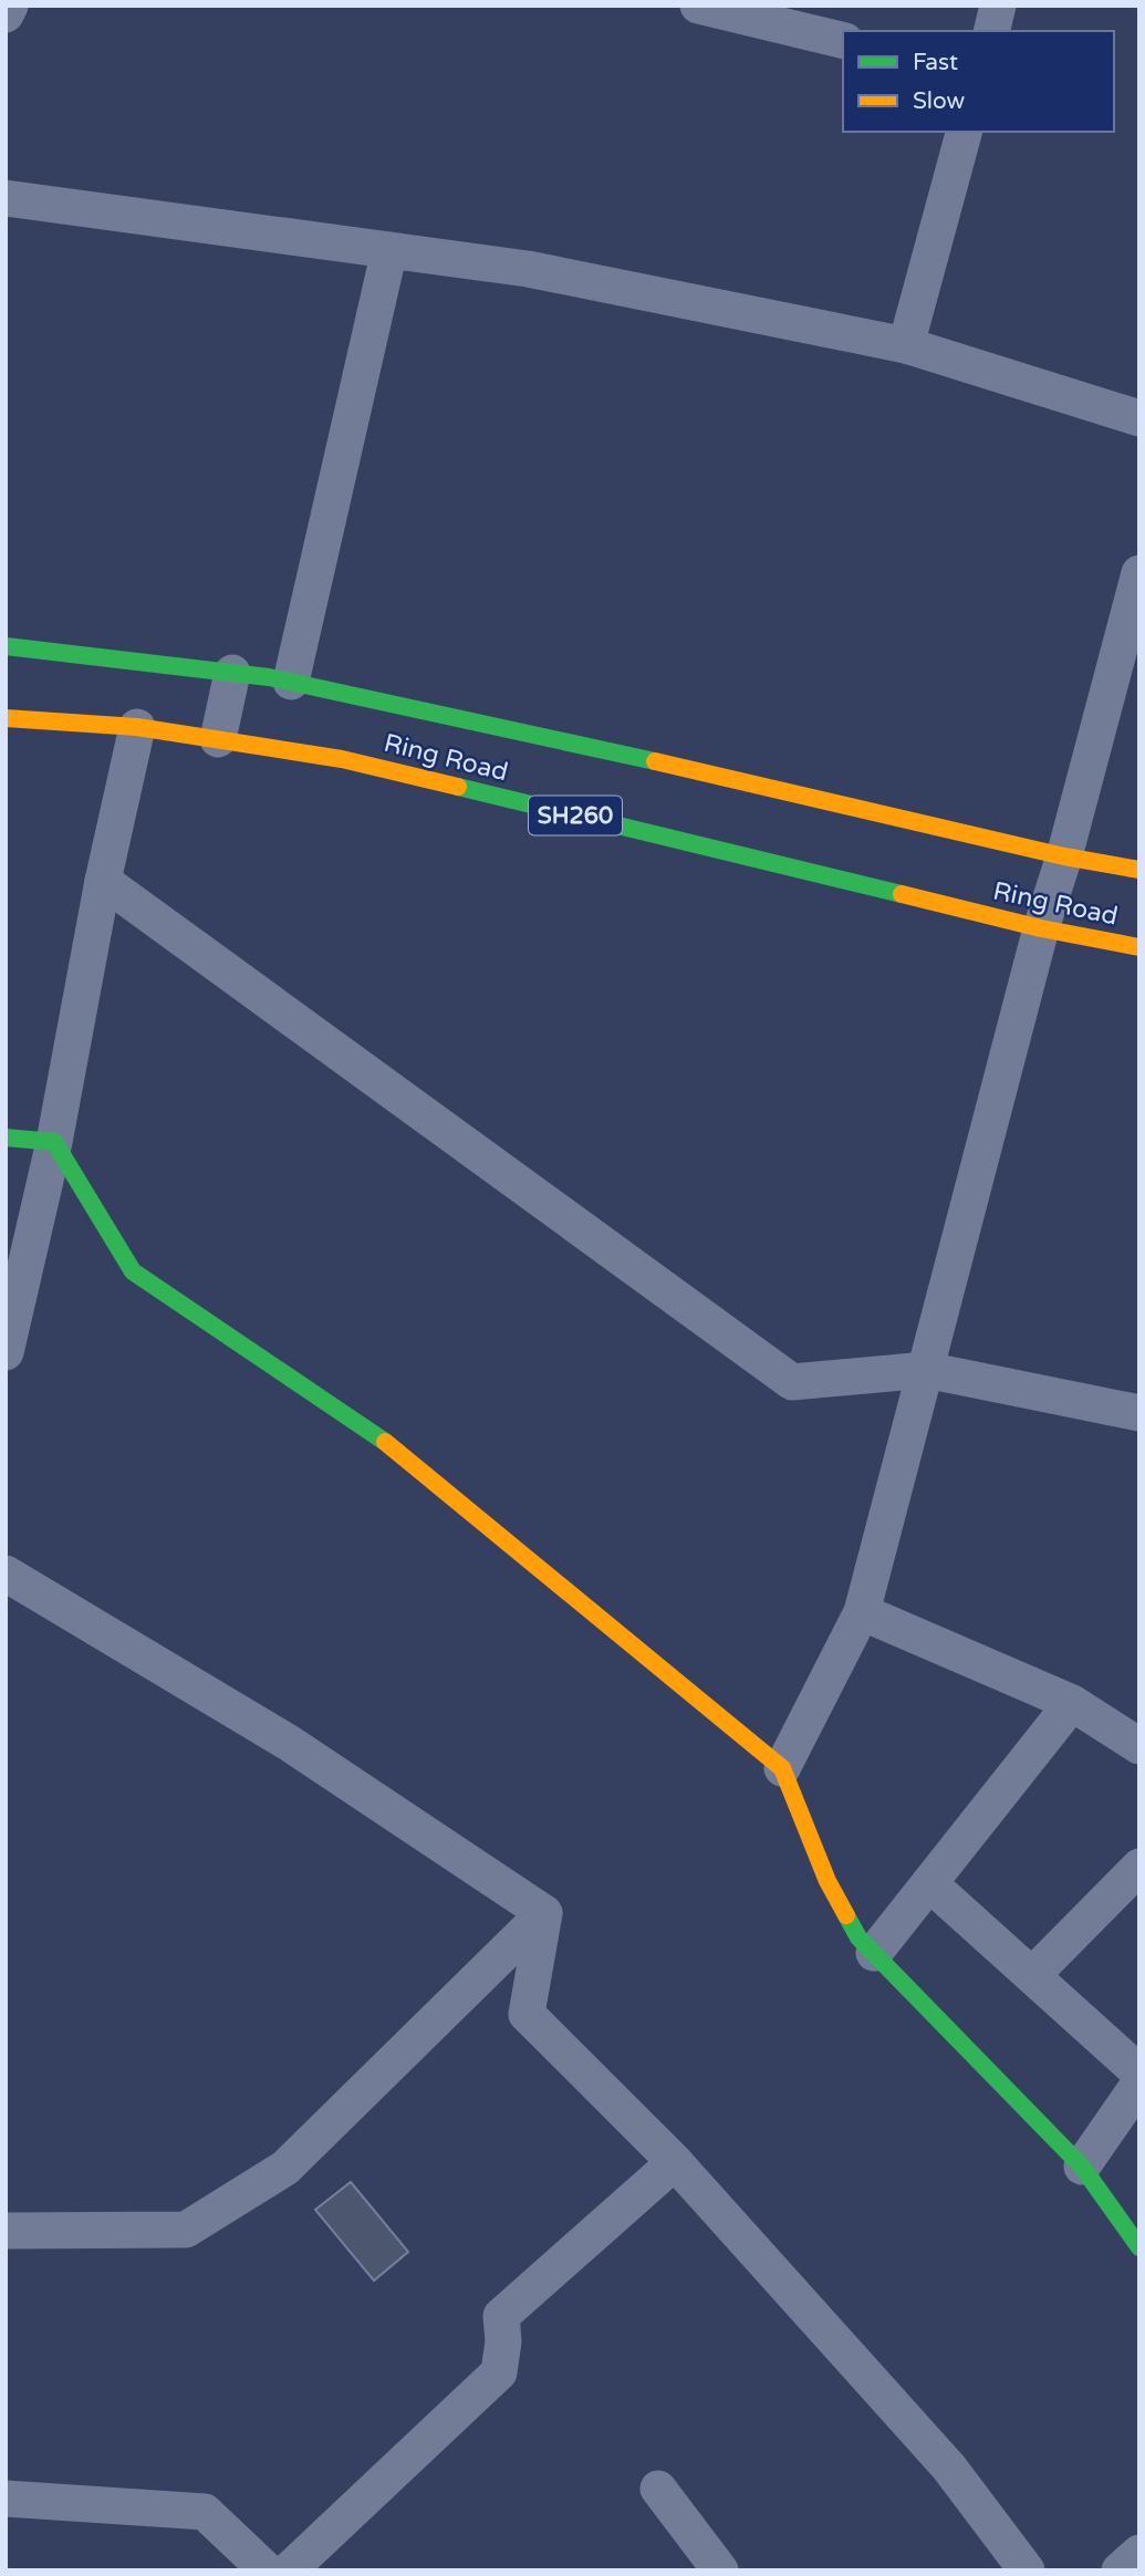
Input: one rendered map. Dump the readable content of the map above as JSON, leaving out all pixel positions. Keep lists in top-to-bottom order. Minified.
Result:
{"streets":{"main road":["Ring Road","SH260"]},"legend":["Fast","Slow"]}
